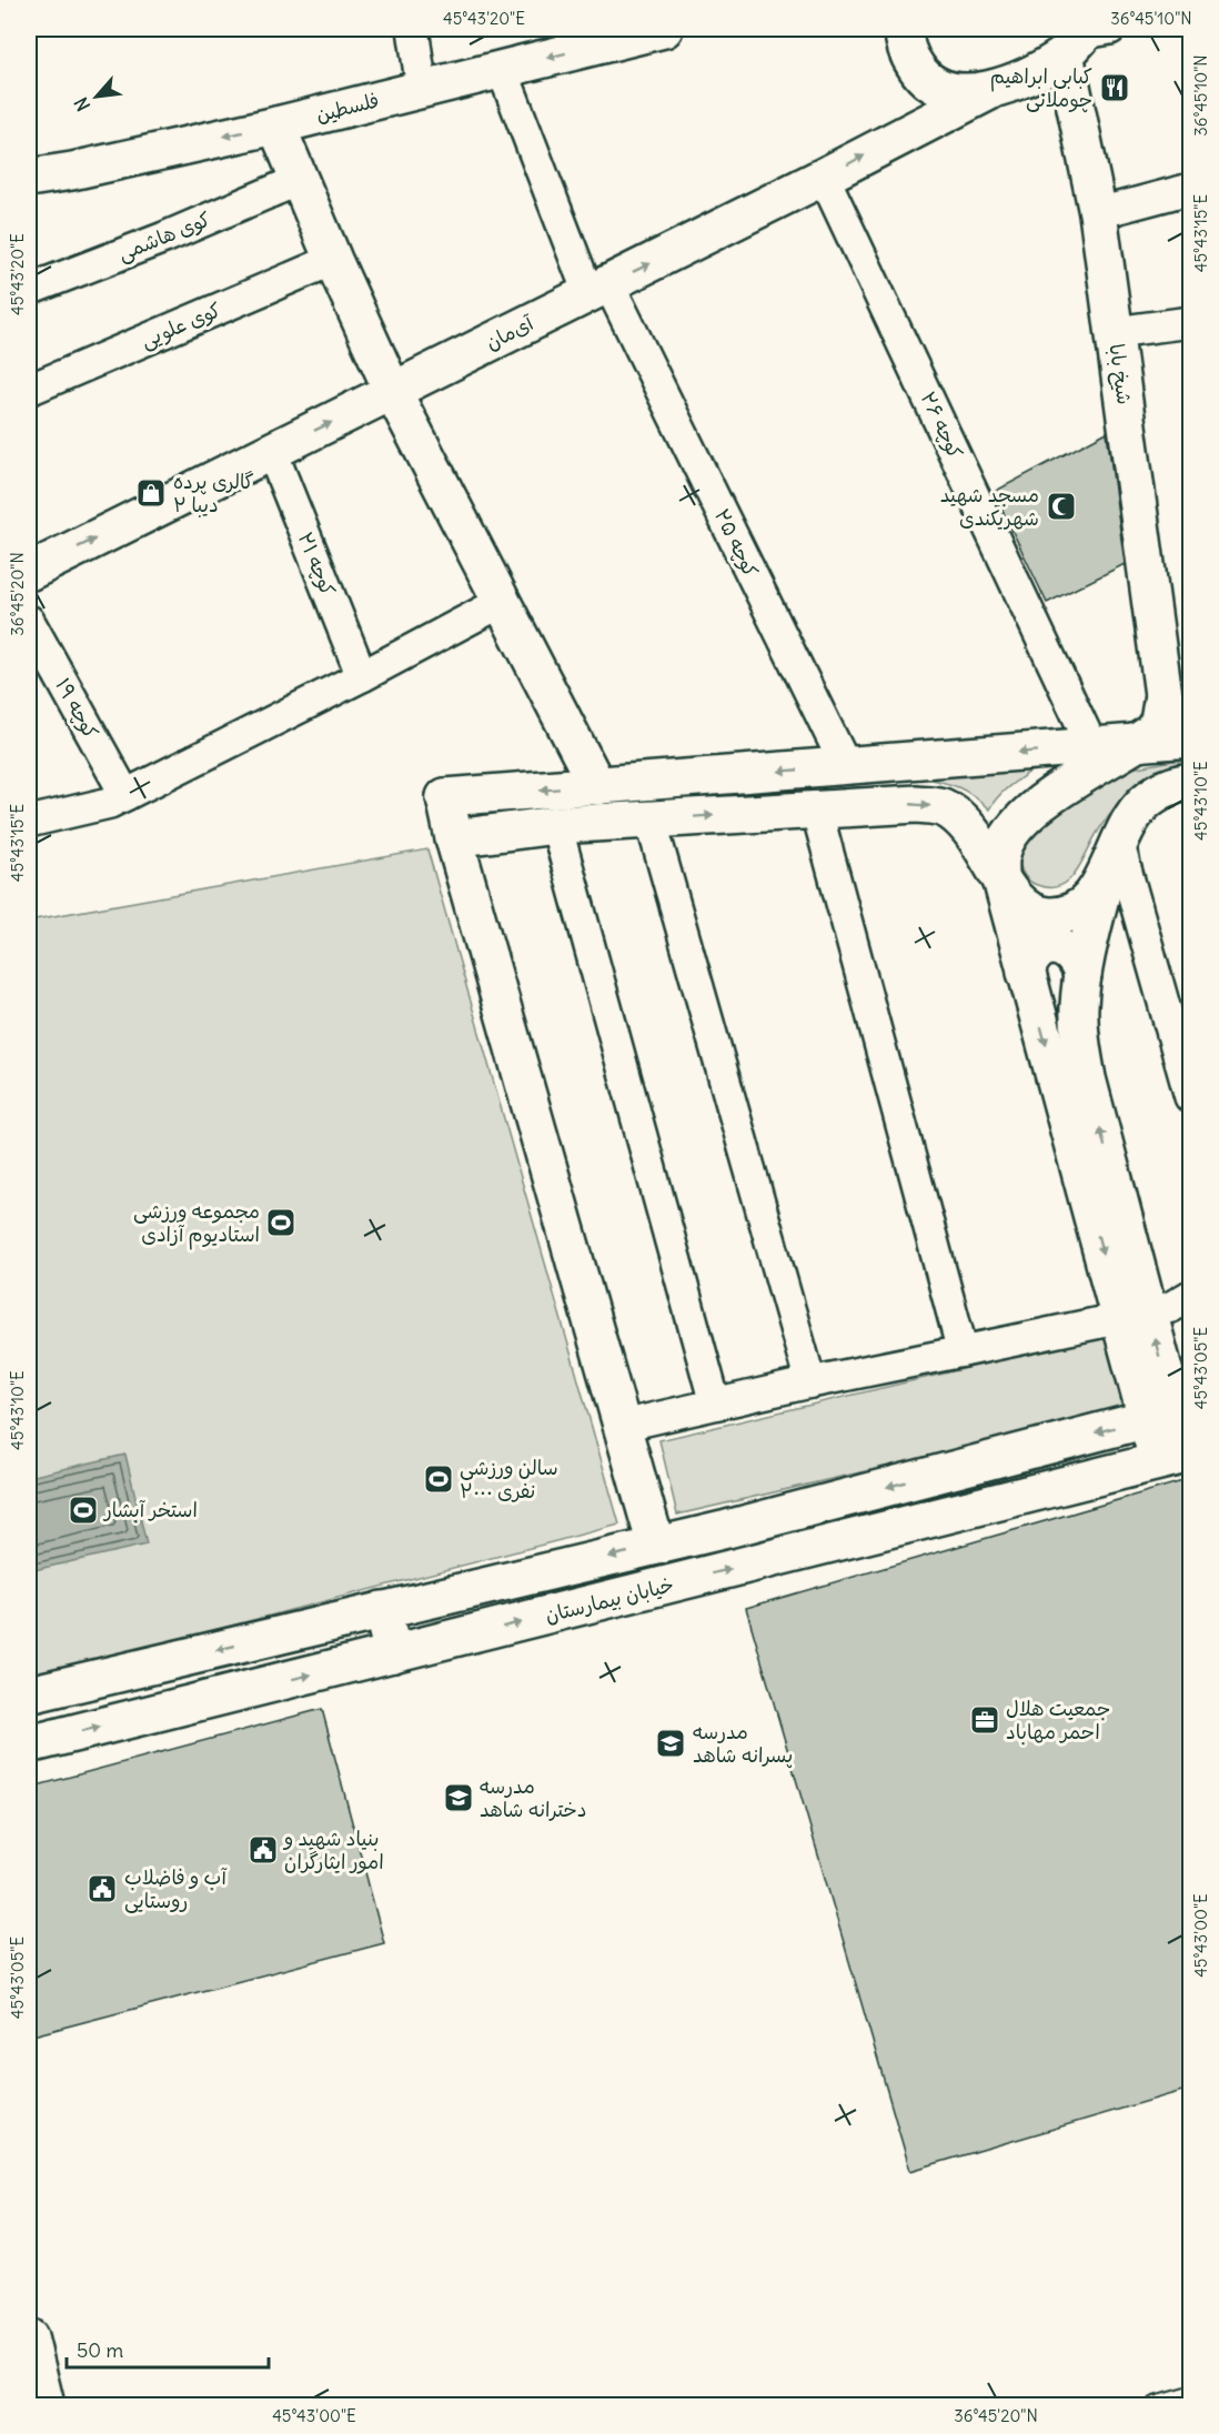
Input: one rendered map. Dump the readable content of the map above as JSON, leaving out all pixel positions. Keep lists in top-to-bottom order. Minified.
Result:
{"streets":{"street":["فلسطین","کوی هاشمی","کوی علویی","آی‌مان","شیخ بابا","کوچه ۲۶","کوچه ۲۵","کوچه ۲۱","کوچه ۱۹","خیابان بیمارستان"]},"crossings":[["فلسطین","کوچه ۲۵"],["آی‌مان","شیخ بابا"],["آی‌مان","کوچه ۲۶"],["آی‌مان","کوچه ۲۵"],["آی‌مان","کوچه ۲۱"]],"one_way":["فلسطین"],"places":{"restaurant":["کبابی ابراهیم چوملانی"],"shop":["گالری پرده دیبا ۲"],"mosque":["مسجد شهید شهریکندی"],"sports":["مجموعه ورزشی استادیوم آزادی","سالن ورزشی ۲۰۰۰ نفری","استخر آبشار"],"office":["جمعیت هلال احمر مهاباد"],"school or university":["مدرسه پسرانه شاهد","مدرسه دخترانه شاهد"],"public building":["بنیاد شهید و امور ایثارگران","آب و فاضلاب روستایی"]},"scale_bar":"50 m","north":"bottom left","coordinates":["45°43'20\"E","36°45'10\"N","45°43'15\"E","36°45'20\"N","45°43'10\"E","45°43'05\"E","45°43'00\"E"]}
